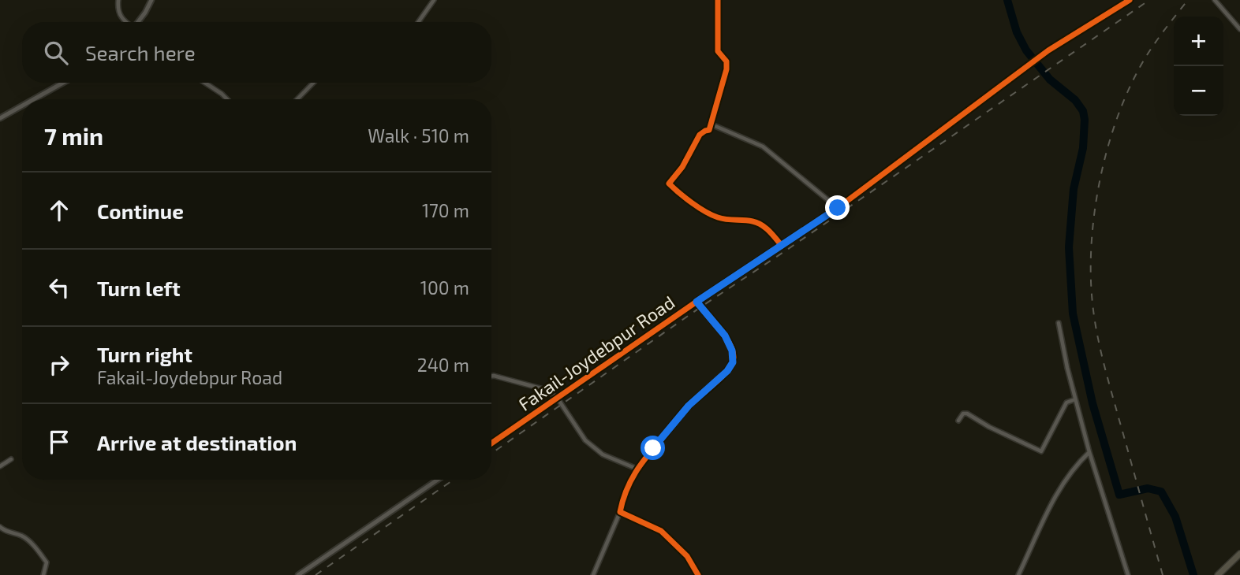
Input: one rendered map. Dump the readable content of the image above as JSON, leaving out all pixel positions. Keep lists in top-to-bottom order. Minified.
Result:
{"streets":{"street":["Fakail-Joydebpur Road"]},"page":{"map_buttons":["+","−"],"search":"Search here","heading":["7 min","Walk · 510 m"],"list":[["Continue","170 m"],["Turn left","100 m"],["Turn right","Fakail-Joydebpur Road","240 m"],"Arrive at destination"]}}
